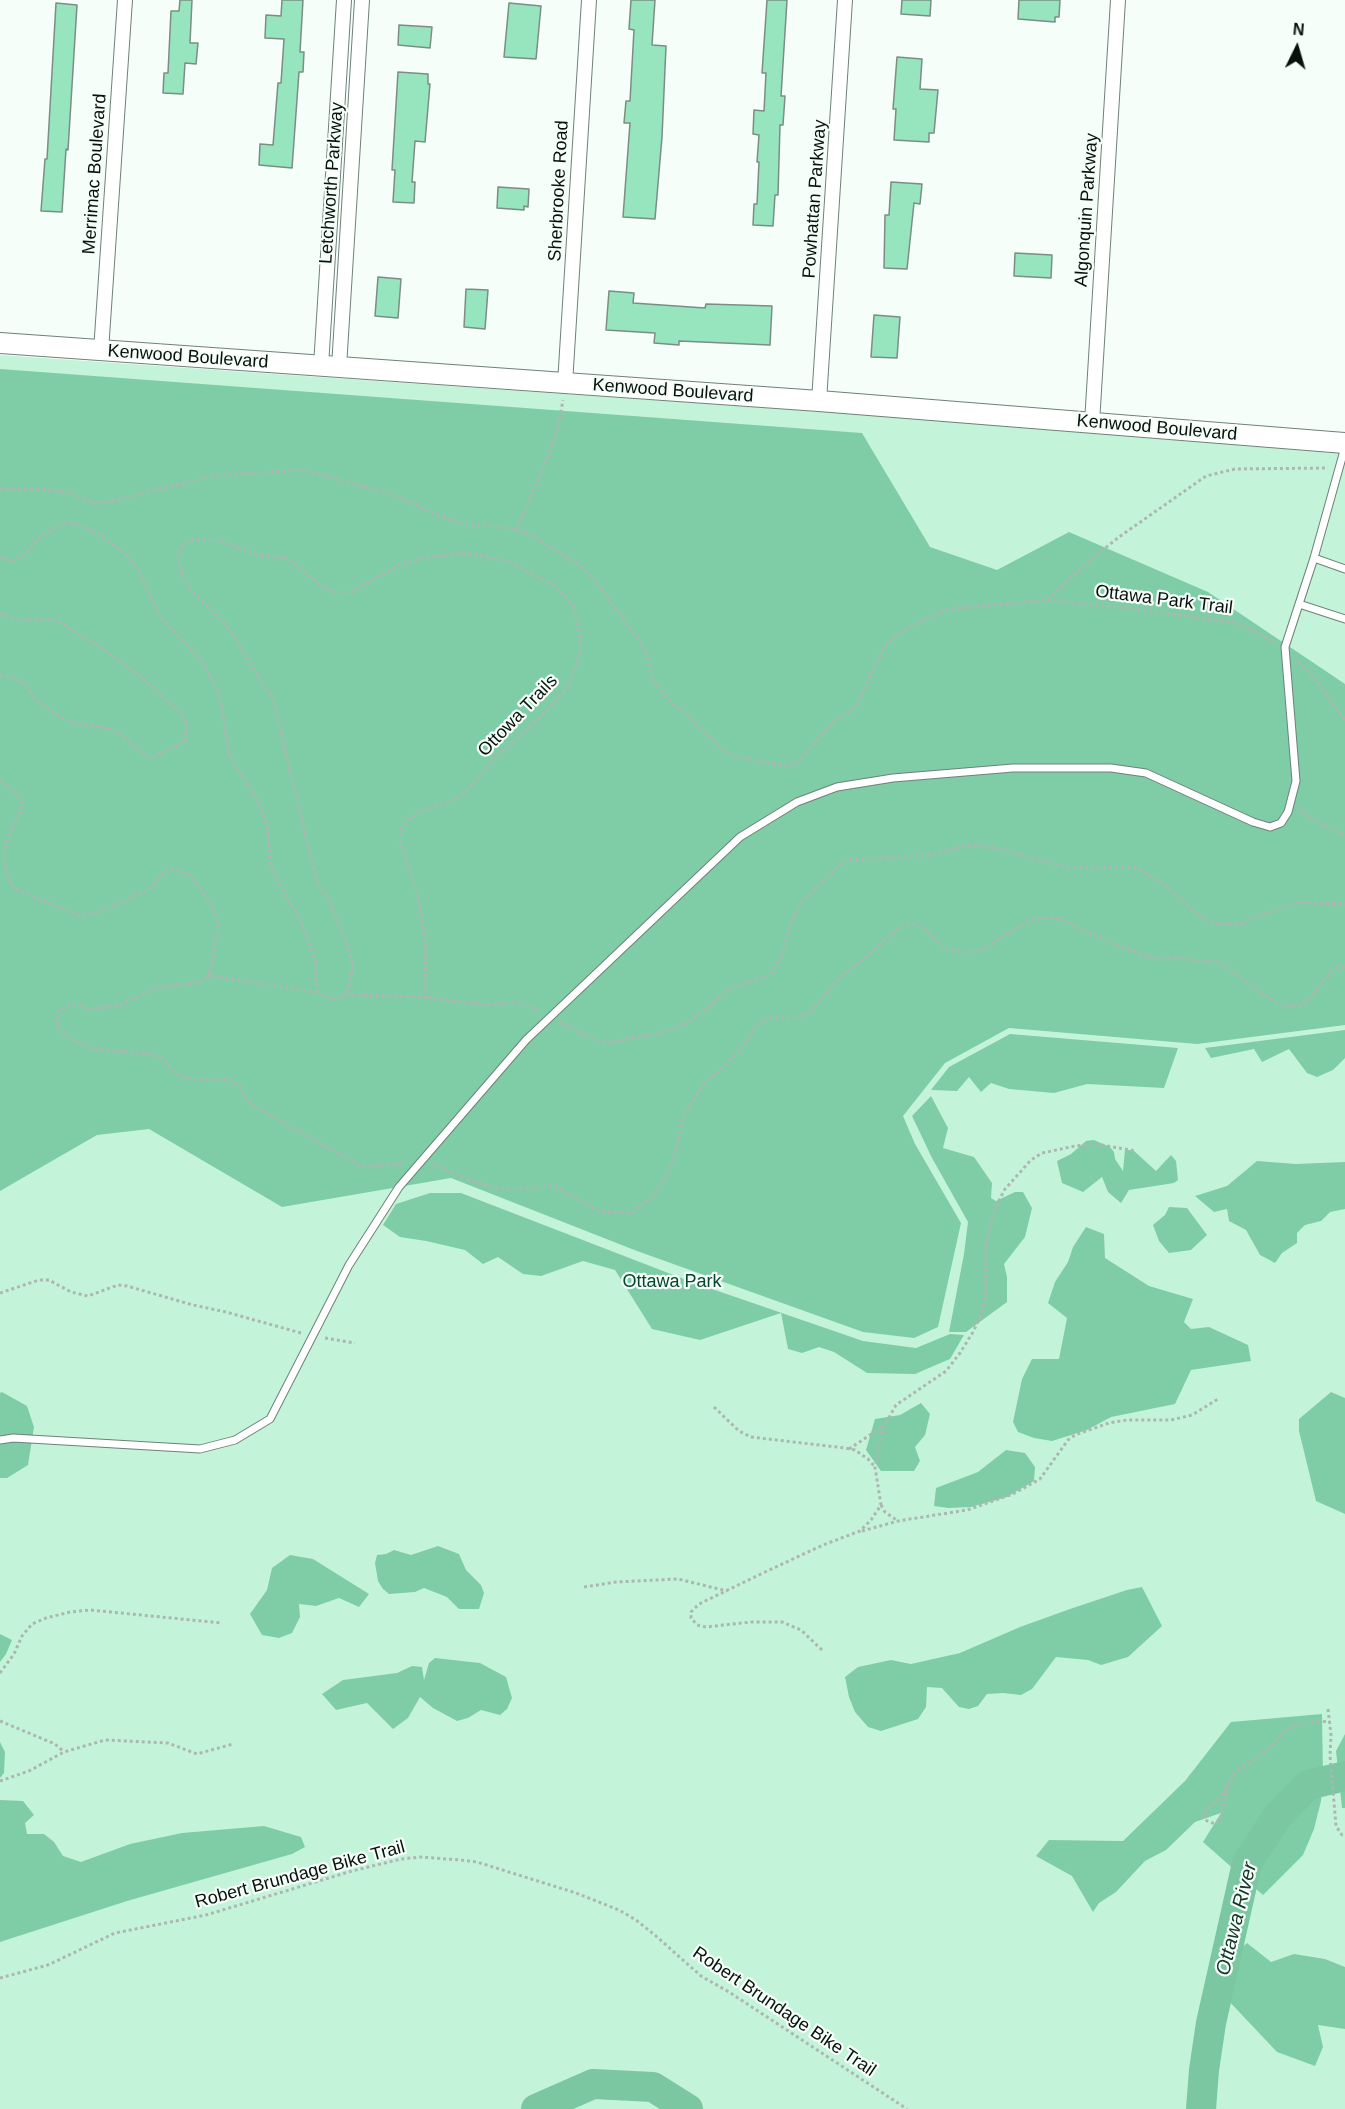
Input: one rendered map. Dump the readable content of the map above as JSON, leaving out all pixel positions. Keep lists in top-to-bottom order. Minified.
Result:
{"streets":{"street":["Merrimac Boulevard","Letchworth Parkway","Sherbrooke Road","Powhattan Parkway","Algonquin Parkway","Kenwood Boulevard"],"path":["Ottawa Park Trail","Ottowa Trails","Robert Brundage Bike Trail"]},"crossings":[["Merrimac Boulevard","Kenwood Boulevard"],["Letchworth Parkway","Kenwood Boulevard"],["Sherbrooke Road","Kenwood Boulevard"],["Powhattan Parkway","Kenwood Boulevard"],["Algonquin Parkway","Kenwood Boulevard"]],"water":["Ottawa River"],"parks":["Ottawa Park"],"north":"top"}
